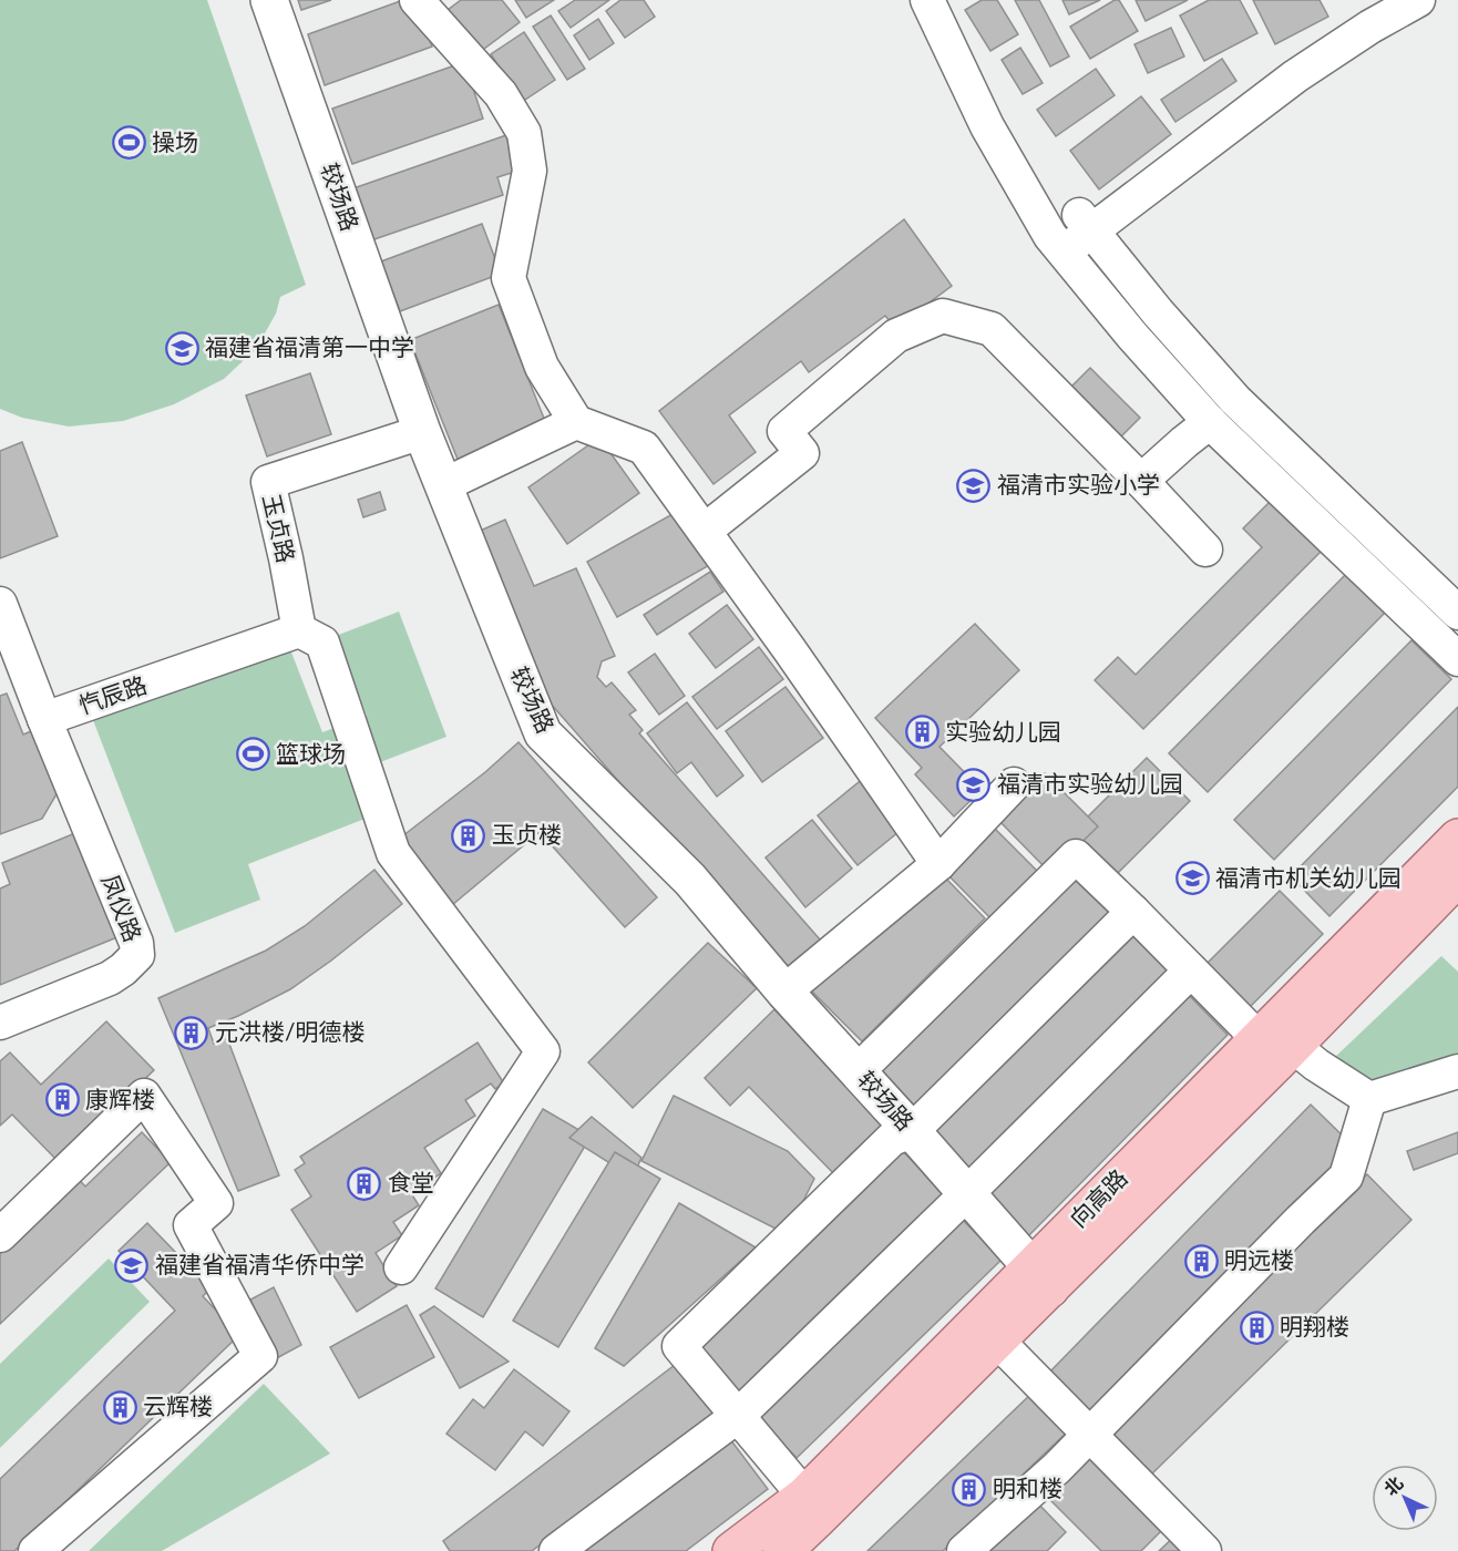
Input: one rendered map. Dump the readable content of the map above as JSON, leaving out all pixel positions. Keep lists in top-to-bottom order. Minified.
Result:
{"streets":{"main road":["向高路"],"street":["较场路","玉贞路","忾辰路","凤仪路"]},"crossings":[["较场路","玉贞路"],["较场路","向高路"],["玉贞路","忾辰路"],["忾辰路","凤仪路"]],"places":{"sports":["操场","篮球场"],"school or university":["福建省福清第一中学","福清市实验小学","福清市实验幼儿园","福清市机关幼儿园","福建省福清华侨中学"],"building":["实验幼儿园","玉贞楼","元洪楼/明德楼","康辉楼","食堂","明远楼","明翔楼","云辉楼","明和楼"]},"north":"top left"}
